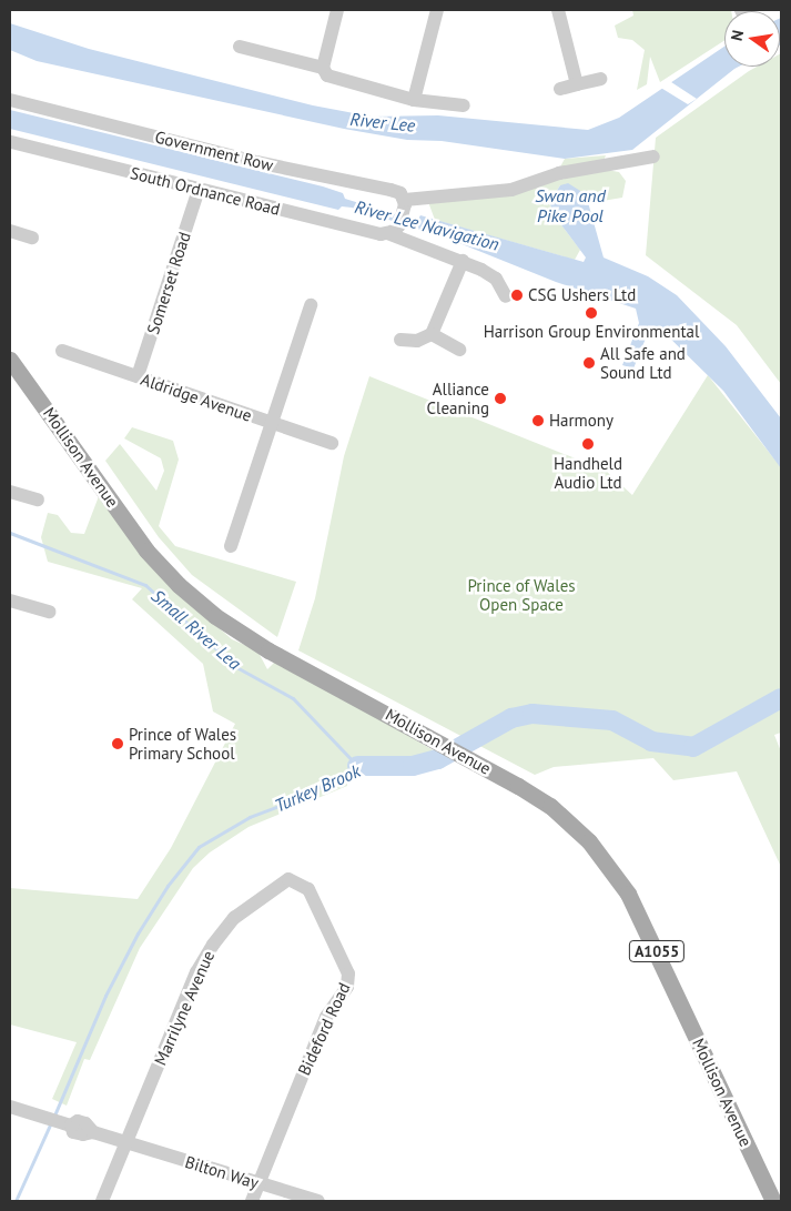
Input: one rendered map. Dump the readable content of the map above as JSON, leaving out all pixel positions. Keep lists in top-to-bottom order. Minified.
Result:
{"streets":{"main road":["Mollison Avenue","A1055"],"street":["Government Row","South Ordnance Road","Somerset Road","Aldridge Avenue","Marrilyne Avenue","Bideford Road","Bilton Way"]},"crossings":[["South Ordnance Road","Somerset Road"],["Somerset Road","Aldridge Avenue"],["Marrilyne Avenue","Bideford Road"],["Marrilyne Avenue","Bilton Way"],["Bideford Road","Bilton Way"]],"water":["River Lee","Swan and Pike Pool","River Lee Navigation","Small River Lea","Turkey Brook"],"parks":["Prince of Wales Open Space"],"places":["CSG Ushers Ltd","Harrison Group Environmental","All Safe and Sound Ltd","Alliance Cleaning","Harmony","Handheld Audio Ltd","Prince of Wales Primary School"],"north":"left"}
